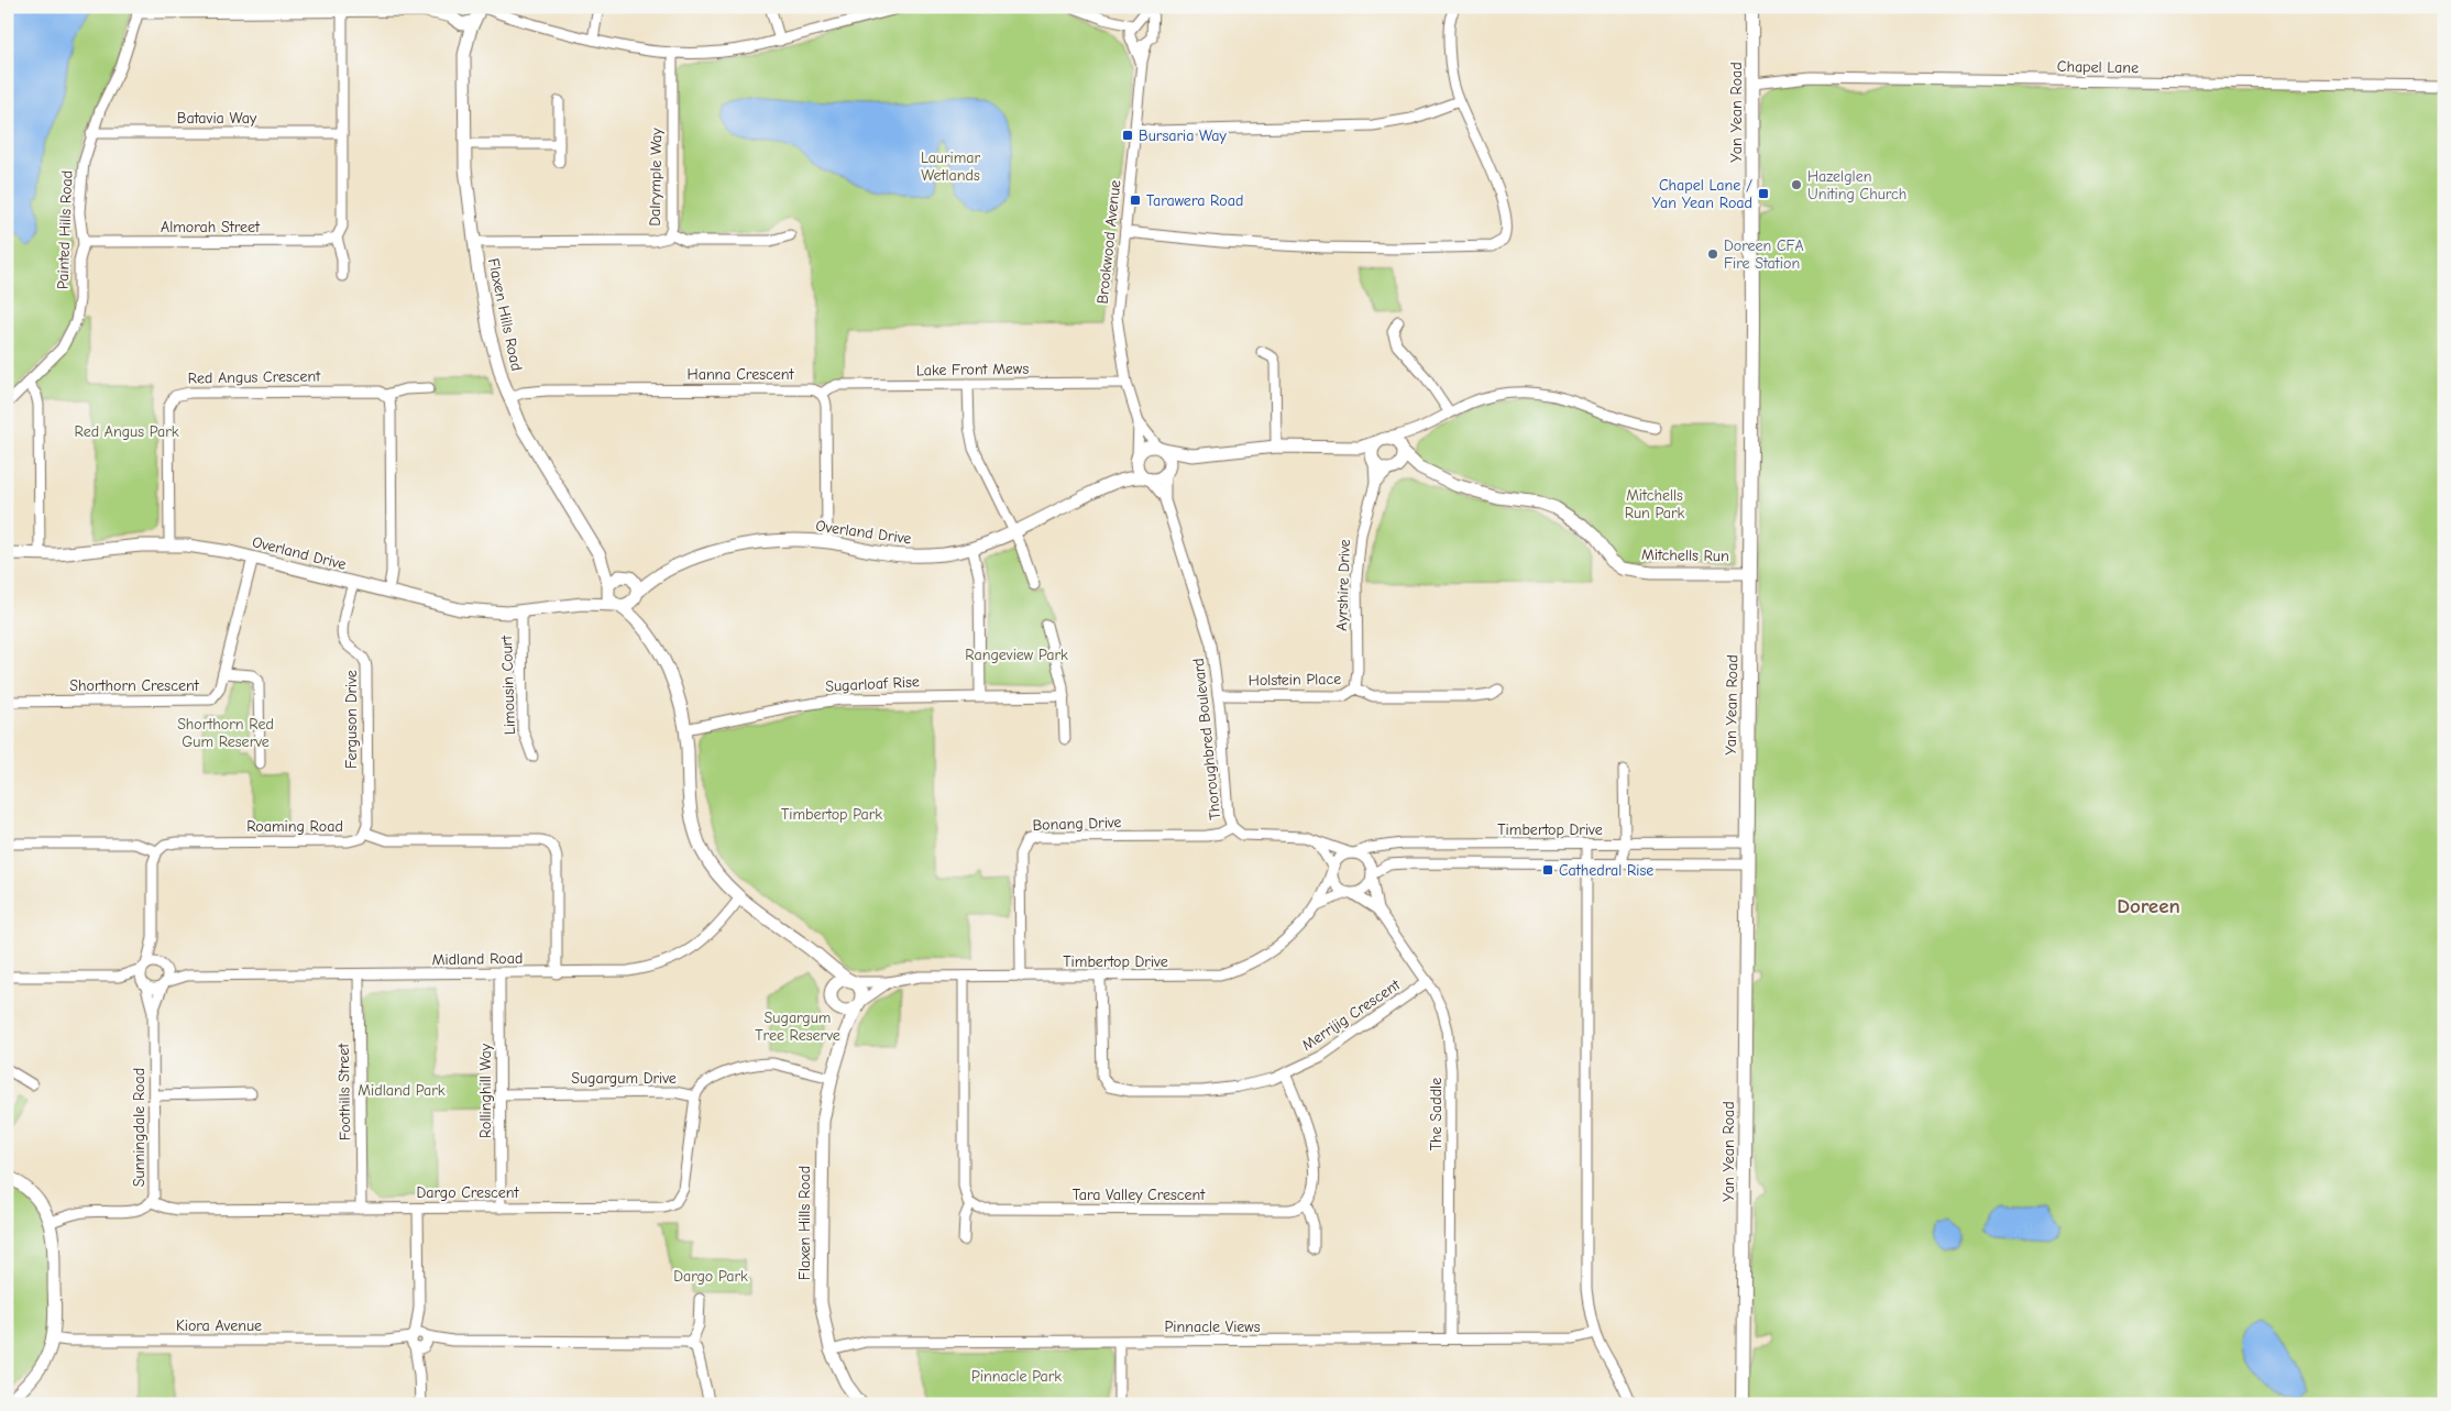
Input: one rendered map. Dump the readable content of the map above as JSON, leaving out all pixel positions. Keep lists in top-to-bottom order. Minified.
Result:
{"streets":{"main road":["Yan Yean Road"],"street":["Chapel Lane","Batavia Way","Dalrymple Way","Almorah Street","Painted Hills Road","Brookwood Avenue","Flaxen Hills Road","Lake Front Mews","Hanna Crescent","Red Angus Crescent","Overland Drive","Mitchells Run","Ayrshire Drive","Holstein Place","Sugarloaf Rise","Shorthorn Crescent","Limousin Court","Ferguson Drive","Thoroughbred Boulevard","Bonang Drive","Roaming Road","Timbertop Drive","Midland Road","Merrijig Crescent","Sugargum Drive","Rollinghill Way","Foothills Street","The Saddle","Sunningdale Road","Dargo Crescent","Tara Valley Crescent","Kiora Avenue","Pinnacle Views"]},"crossings":[["Chapel Lane","Yan Yean Road"],["Yan Yean Road","Mitchells Run"],["Yan Yean Road","Timbertop Drive"],["Batavia Way","Painted Hills Road"],["Dalrymple Way","Flaxen Hills Road"],["Almorah Street","Painted Hills Road"],["Brookwood Avenue","Lake Front Mews"],["Brookwood Avenue","Overland Drive"],["Brookwood Avenue","Thoroughbred Boulevard"],["Flaxen Hills Road","Hanna Crescent"],["Flaxen Hills Road","Overland Drive"],["Flaxen Hills Road","Timbertop Drive"],["Flaxen Hills Road","Sugargum Drive"],["Flaxen Hills Road","Pinnacle Views"],["Lake Front Mews","Hanna Crescent"],["Red Angus Crescent","Overland Drive"],["Overland Drive","Shorthorn Crescent"],["Overland Drive","Limousin Court"],["Overland Drive","Ferguson Drive"],["Overland Drive","Thoroughbred Boulevard"],["Mitchells Run","Ayrshire Drive"],["Ayrshire Drive","Holstein Place"],["Holstein Place","Thoroughbred Boulevard"],["Ferguson Drive","Roaming Road"],["Thoroughbred Boulevard","Bonang Drive"],["Thoroughbred Boulevard","Timbertop Drive"],["Thoroughbred Boulevard","The Saddle"],["Bonang Drive","Timbertop Drive"],["Roaming Road","Midland Road"],["Timbertop Drive","Merrijig Crescent"],["Timbertop Drive","The Saddle"],["Midland Road","Rollinghill Way"],["Midland Road","Foothills Street"],["Midland Road","Sunningdale Road"],["Merrijig Crescent","The Saddle"],["Sugargum Drive","Rollinghill Way"],["Sugargum Drive","Dargo Crescent"],["Rollinghill Way","Dargo Crescent"],["Foothills Street","Dargo Crescent"],["The Saddle","Pinnacle Views"],["Sunningdale Road","Dargo Crescent"]],"districts":["Doreen"],"parks":["Laurimar Wetlands","Red Angus Park","Mitchells Run Park","Rangeview Park","Shorthorn Red Gum Reserve","Timbertop Park","Sugargum Tree Reserve","Midland Park","Dargo Park","Pinnacle Park"],"places":{"transit":["Bursaria Way","Chapel Lane / Yan Yean Road","Tarawera Road","Cathedral Rise"],"other":["Hazelglen Uniting Church","Doreen CFA Fire Station"]}}
